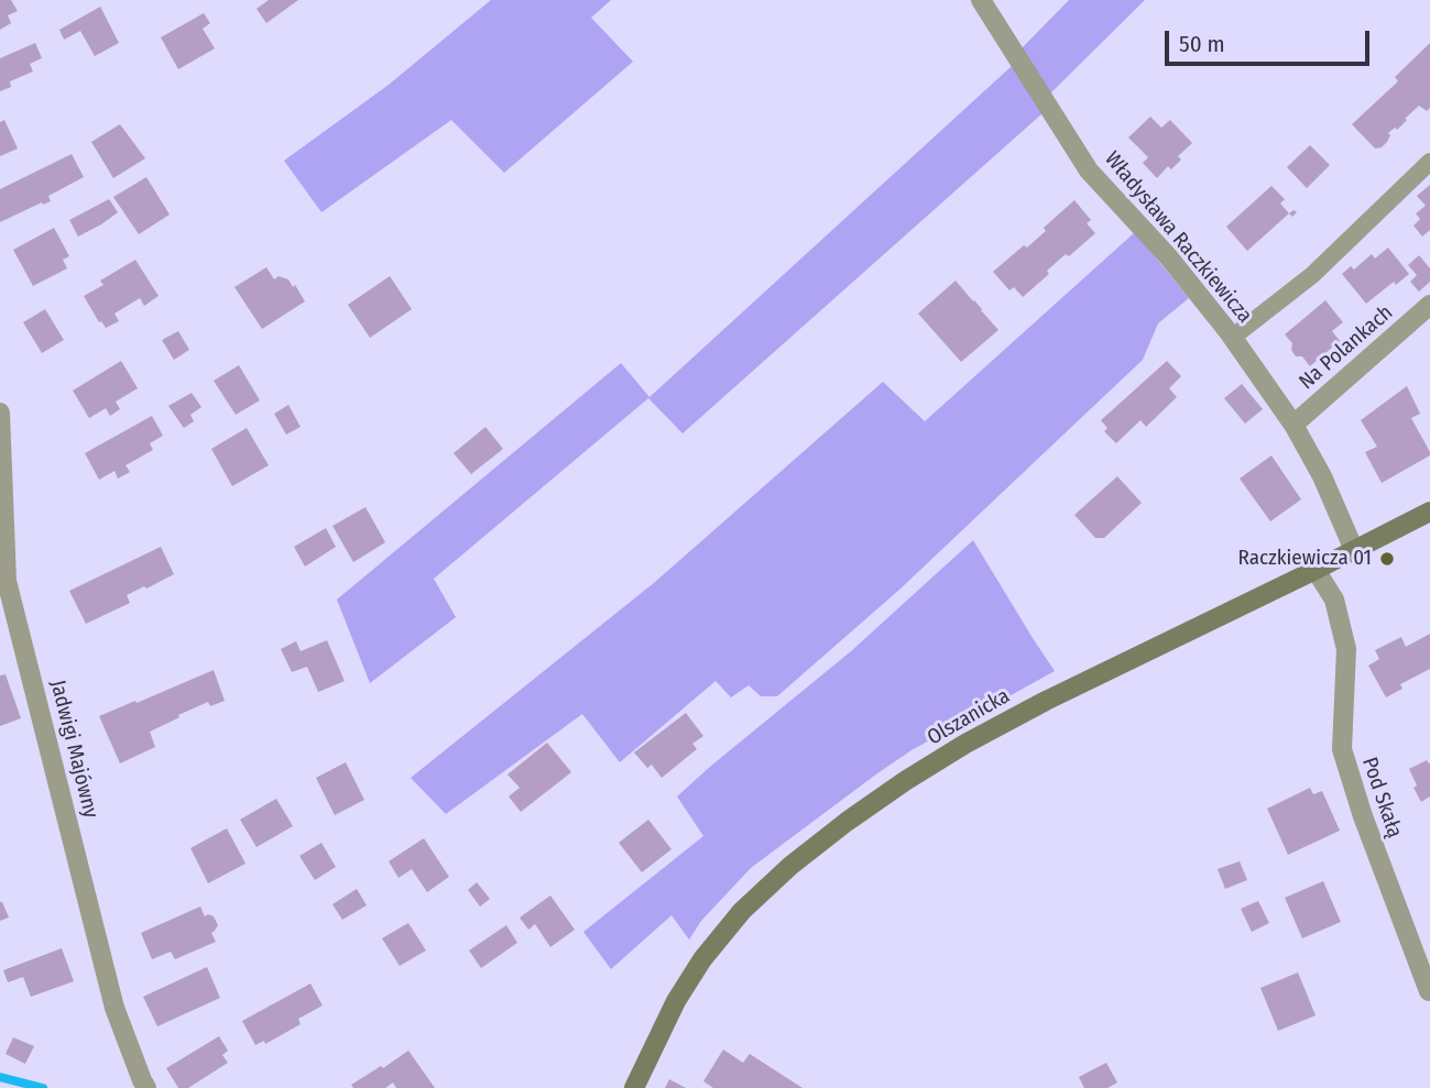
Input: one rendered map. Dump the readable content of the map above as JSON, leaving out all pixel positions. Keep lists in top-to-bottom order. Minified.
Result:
{"streets":{"street":["Władysława Raczkiewicza","Na Polankach","Olszanicka","Jadwigi Majówny","Pod Skałą"]},"crossings":[["Władysława Raczkiewicza","Na Polankach"],["Władysława Raczkiewicza","Olszanicka"],["Olszanicka","Pod Skałą"]],"places":["Raczkiewicza 01"],"scale_bar":"50 m"}
